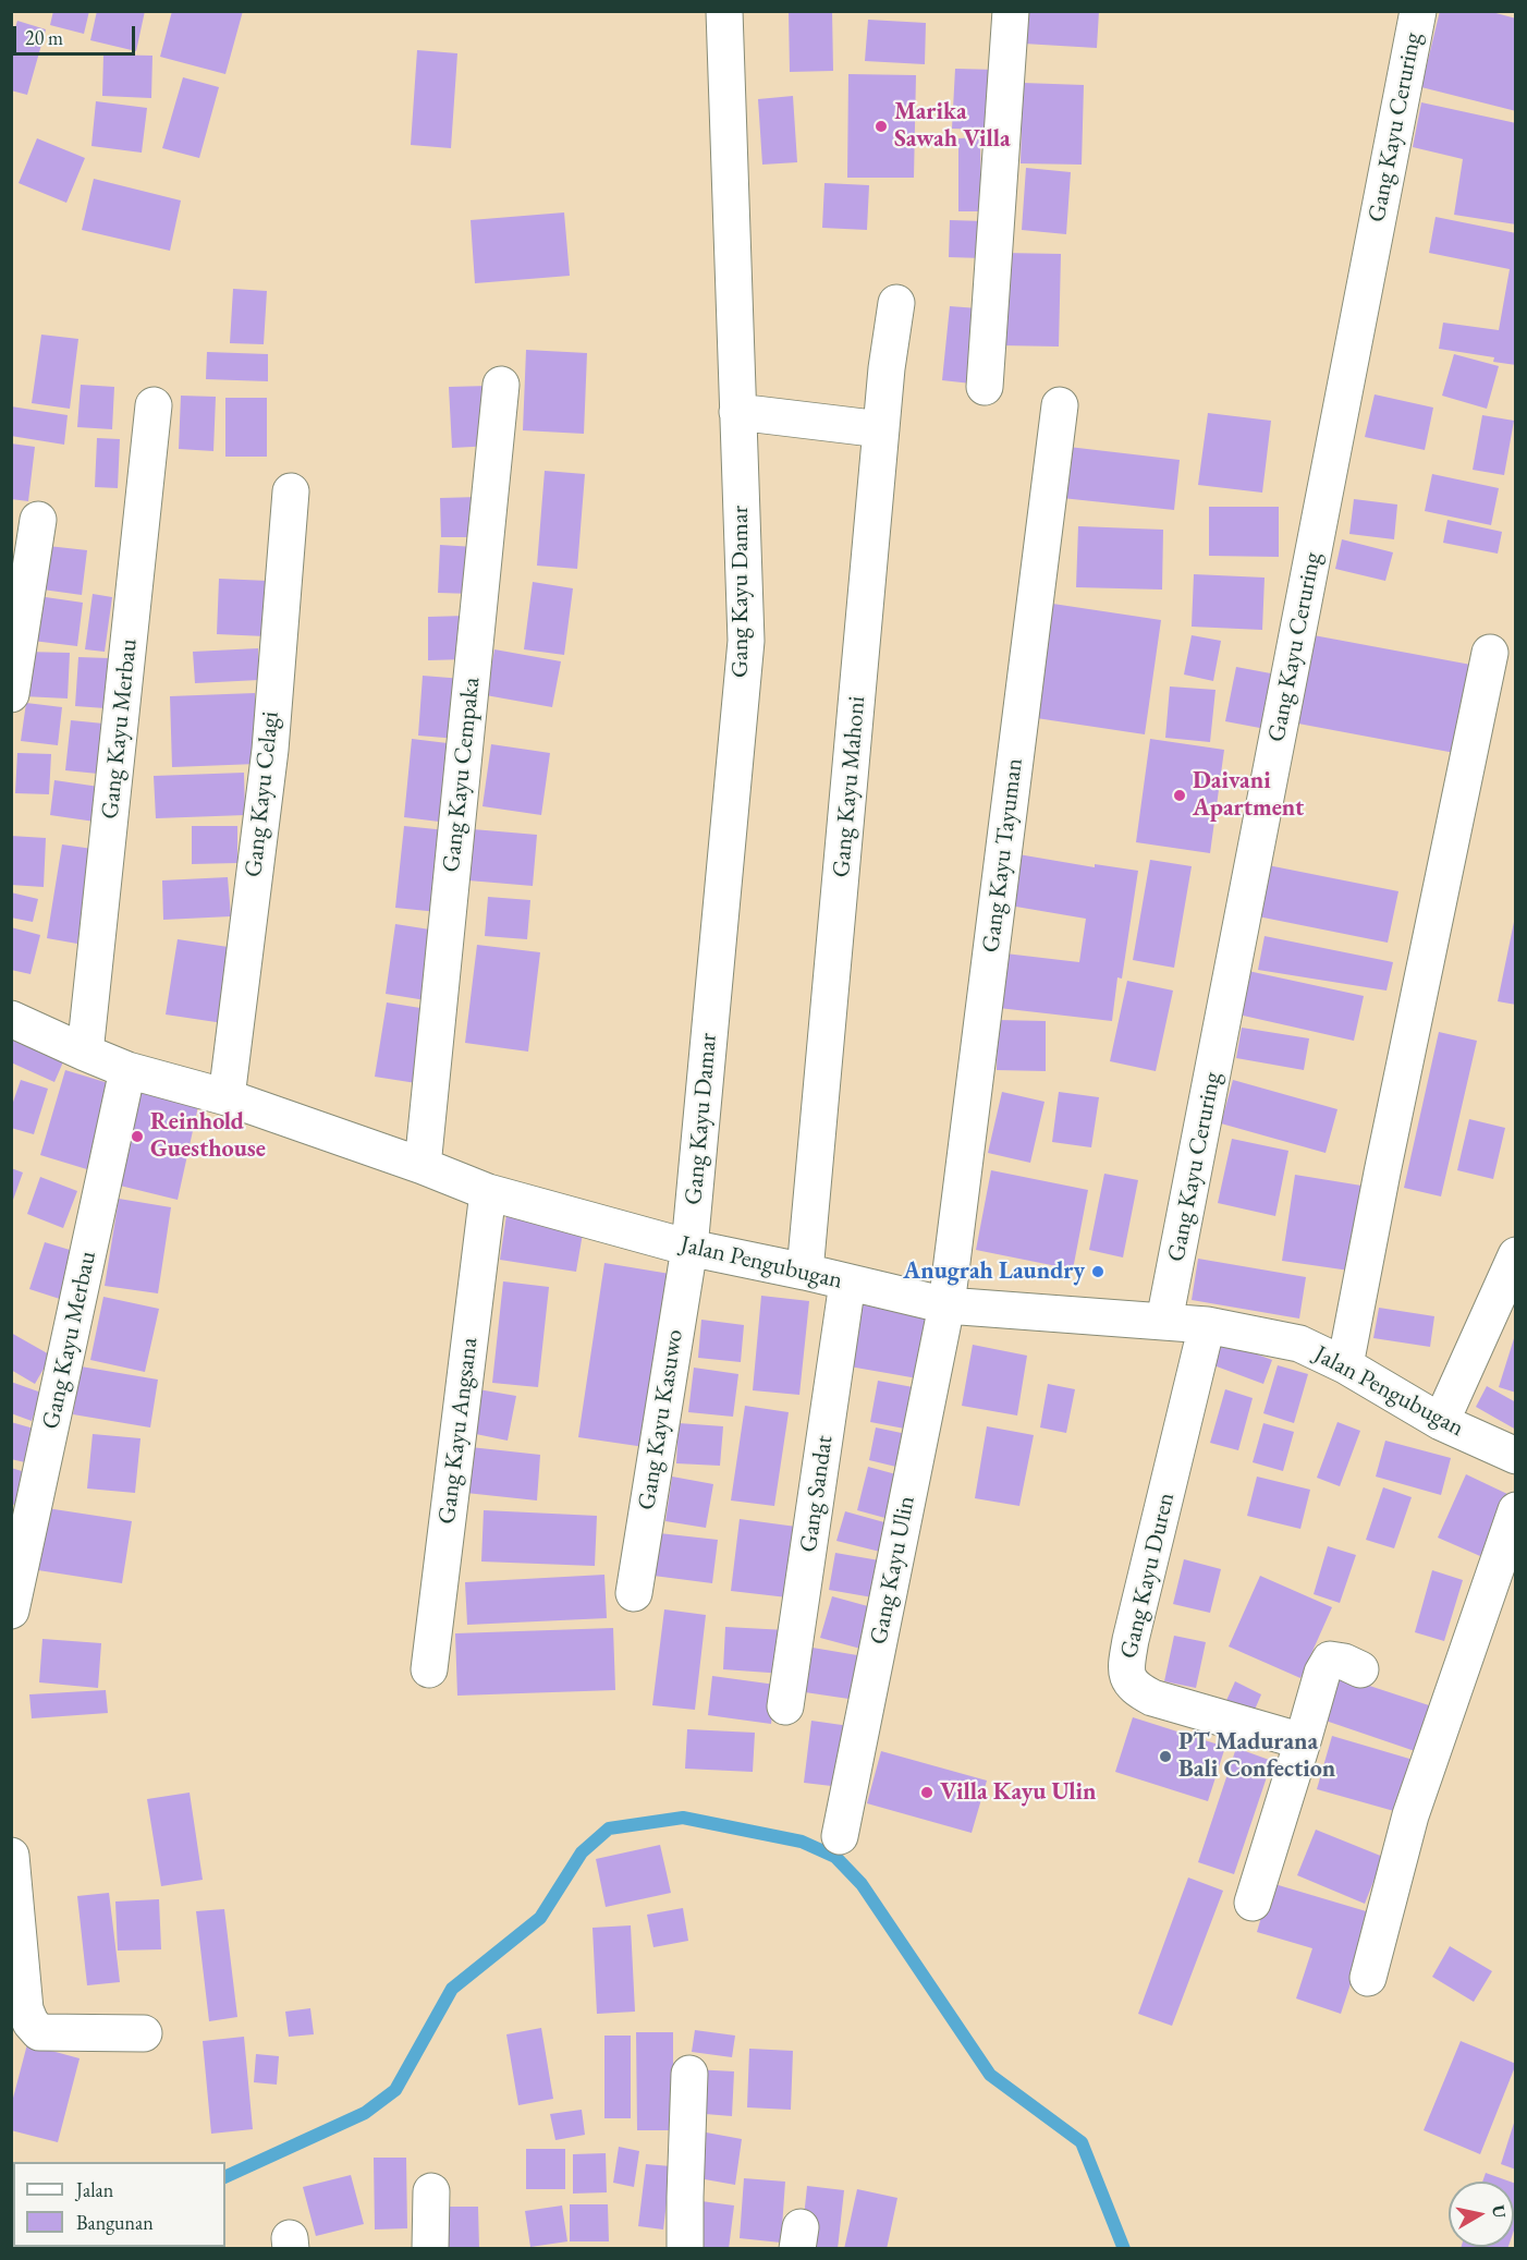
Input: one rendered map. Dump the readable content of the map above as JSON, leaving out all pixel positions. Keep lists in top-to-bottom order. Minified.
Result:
{"streets":{"street":["Gang Kayu Ceruring","Gang Kayu Damar","Gang Kayu Merbau","Gang Kayu Cempaka","Gang Kayu Mahoni","Gang Kayu Celagi","Gang Kayu Tayuman","Jalan Pengubugan","Gang Kayu Kasuwo","Gang Kayu Angsana","Gang Sandat","Gang Kayu Ulin","Gang Kayu Duren"]},"crossings":[["Gang Kayu Ceruring","Jalan Pengubugan"],["Gang Kayu Damar","Jalan Pengubugan"],["Gang Kayu Damar","Gang Kayu Kasuwo"],["Gang Kayu Merbau","Jalan Pengubugan"],["Gang Kayu Cempaka","Jalan Pengubugan"],["Gang Kayu Mahoni","Jalan Pengubugan"],["Gang Kayu Celagi","Jalan Pengubugan"],["Gang Kayu Tayuman","Jalan Pengubugan"],["Gang Kayu Tayuman","Gang Kayu Ulin"],["Jalan Pengubugan","Gang Kayu Kasuwo"],["Jalan Pengubugan","Gang Kayu Angsana"],["Jalan Pengubugan","Gang Sandat"],["Jalan Pengubugan","Gang Kayu Ulin"],["Jalan Pengubugan","Gang Kayu Duren"]],"places":["Marika Sawah Villa","Daivani Apartment","Reinhold Guesthouse","Anugrah Laundry","PT Madurana Bali Confection","Villa Kayu Ulin"],"legend":["Jalan","Bangunan"],"scale_bar":"20 m","north":"right"}
